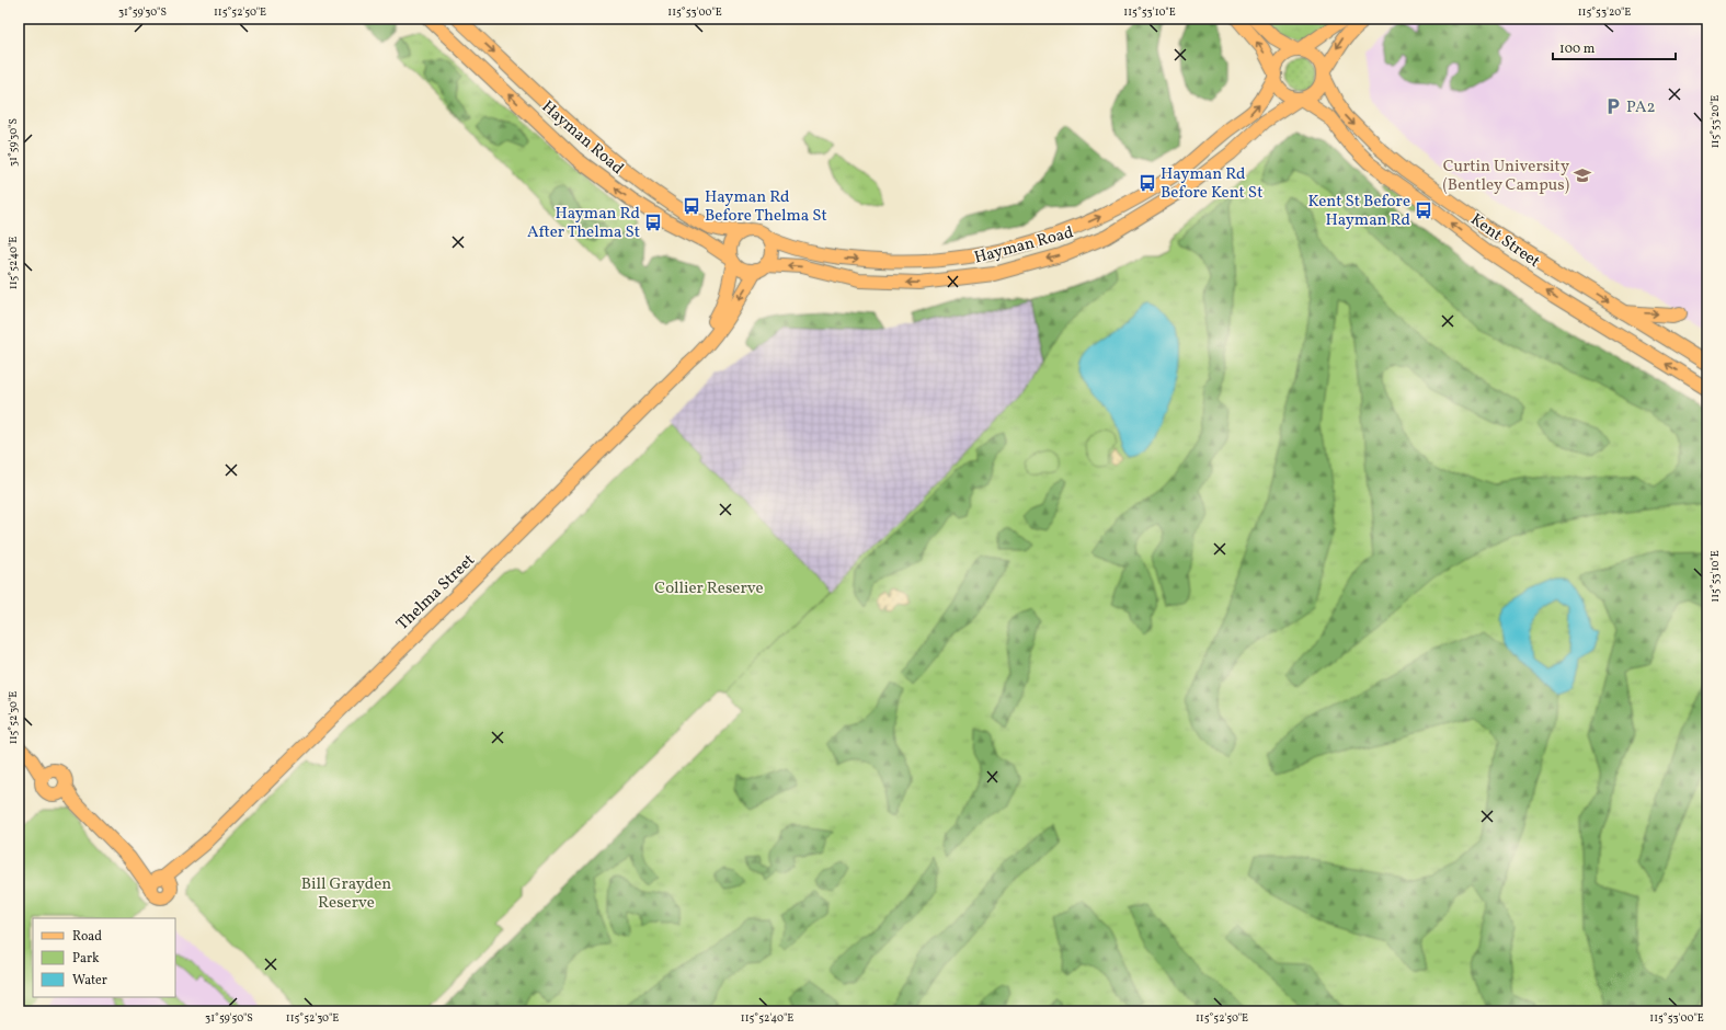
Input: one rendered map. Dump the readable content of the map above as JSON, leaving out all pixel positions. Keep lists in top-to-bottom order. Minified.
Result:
{"streets":{"main road":["Hayman Road","Kent Street","Thelma Street"]},"crossings":[["Hayman Road","Kent Street"],["Hayman Road","Thelma Street"]],"parks":["Collier Reserve","Bill Grayden Reserve"],"places":{"parking":["PA2"],"school or university":["Curtin University (Bentley Campus)"],"bus stop":["Hayman Rd Before Kent St","Hayman Rd Before Thelma St","Kent St Before Hayman Rd","Hayman Rd After Thelma St"]},"legend":["Road","Park","Water"],"scale_bar":"100 m","coordinates":["31°59'30\"S","115°52'50\"E","115°53'00\"E","115°53'10\"E","115°53'20\"E","115°52'40\"E","115°52'30\"E","31°59'50\"S"]}
